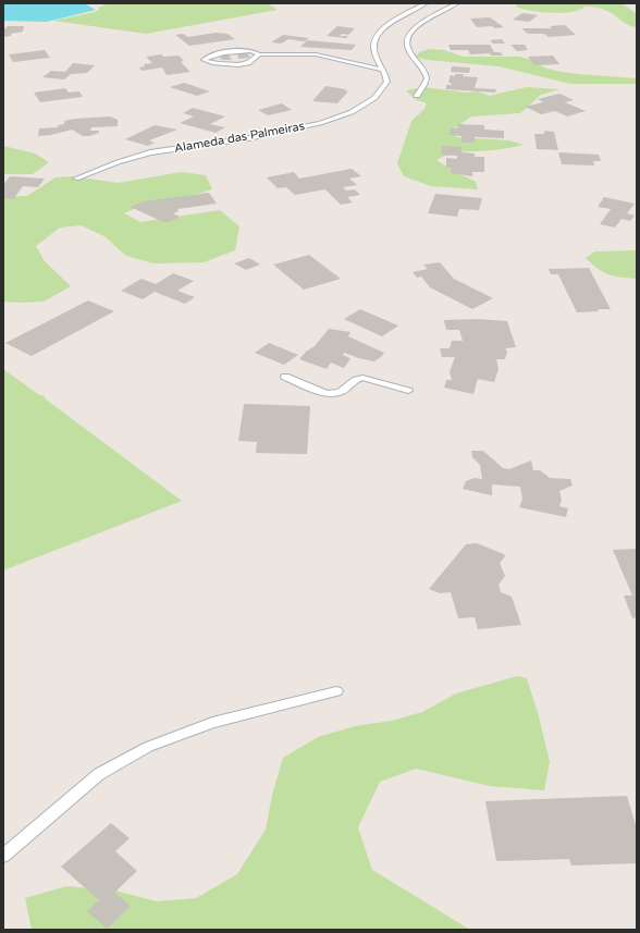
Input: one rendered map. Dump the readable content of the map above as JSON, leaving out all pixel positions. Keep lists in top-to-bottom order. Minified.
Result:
{"streets":{"lane":["Alameda das Palmeiras"]}}
